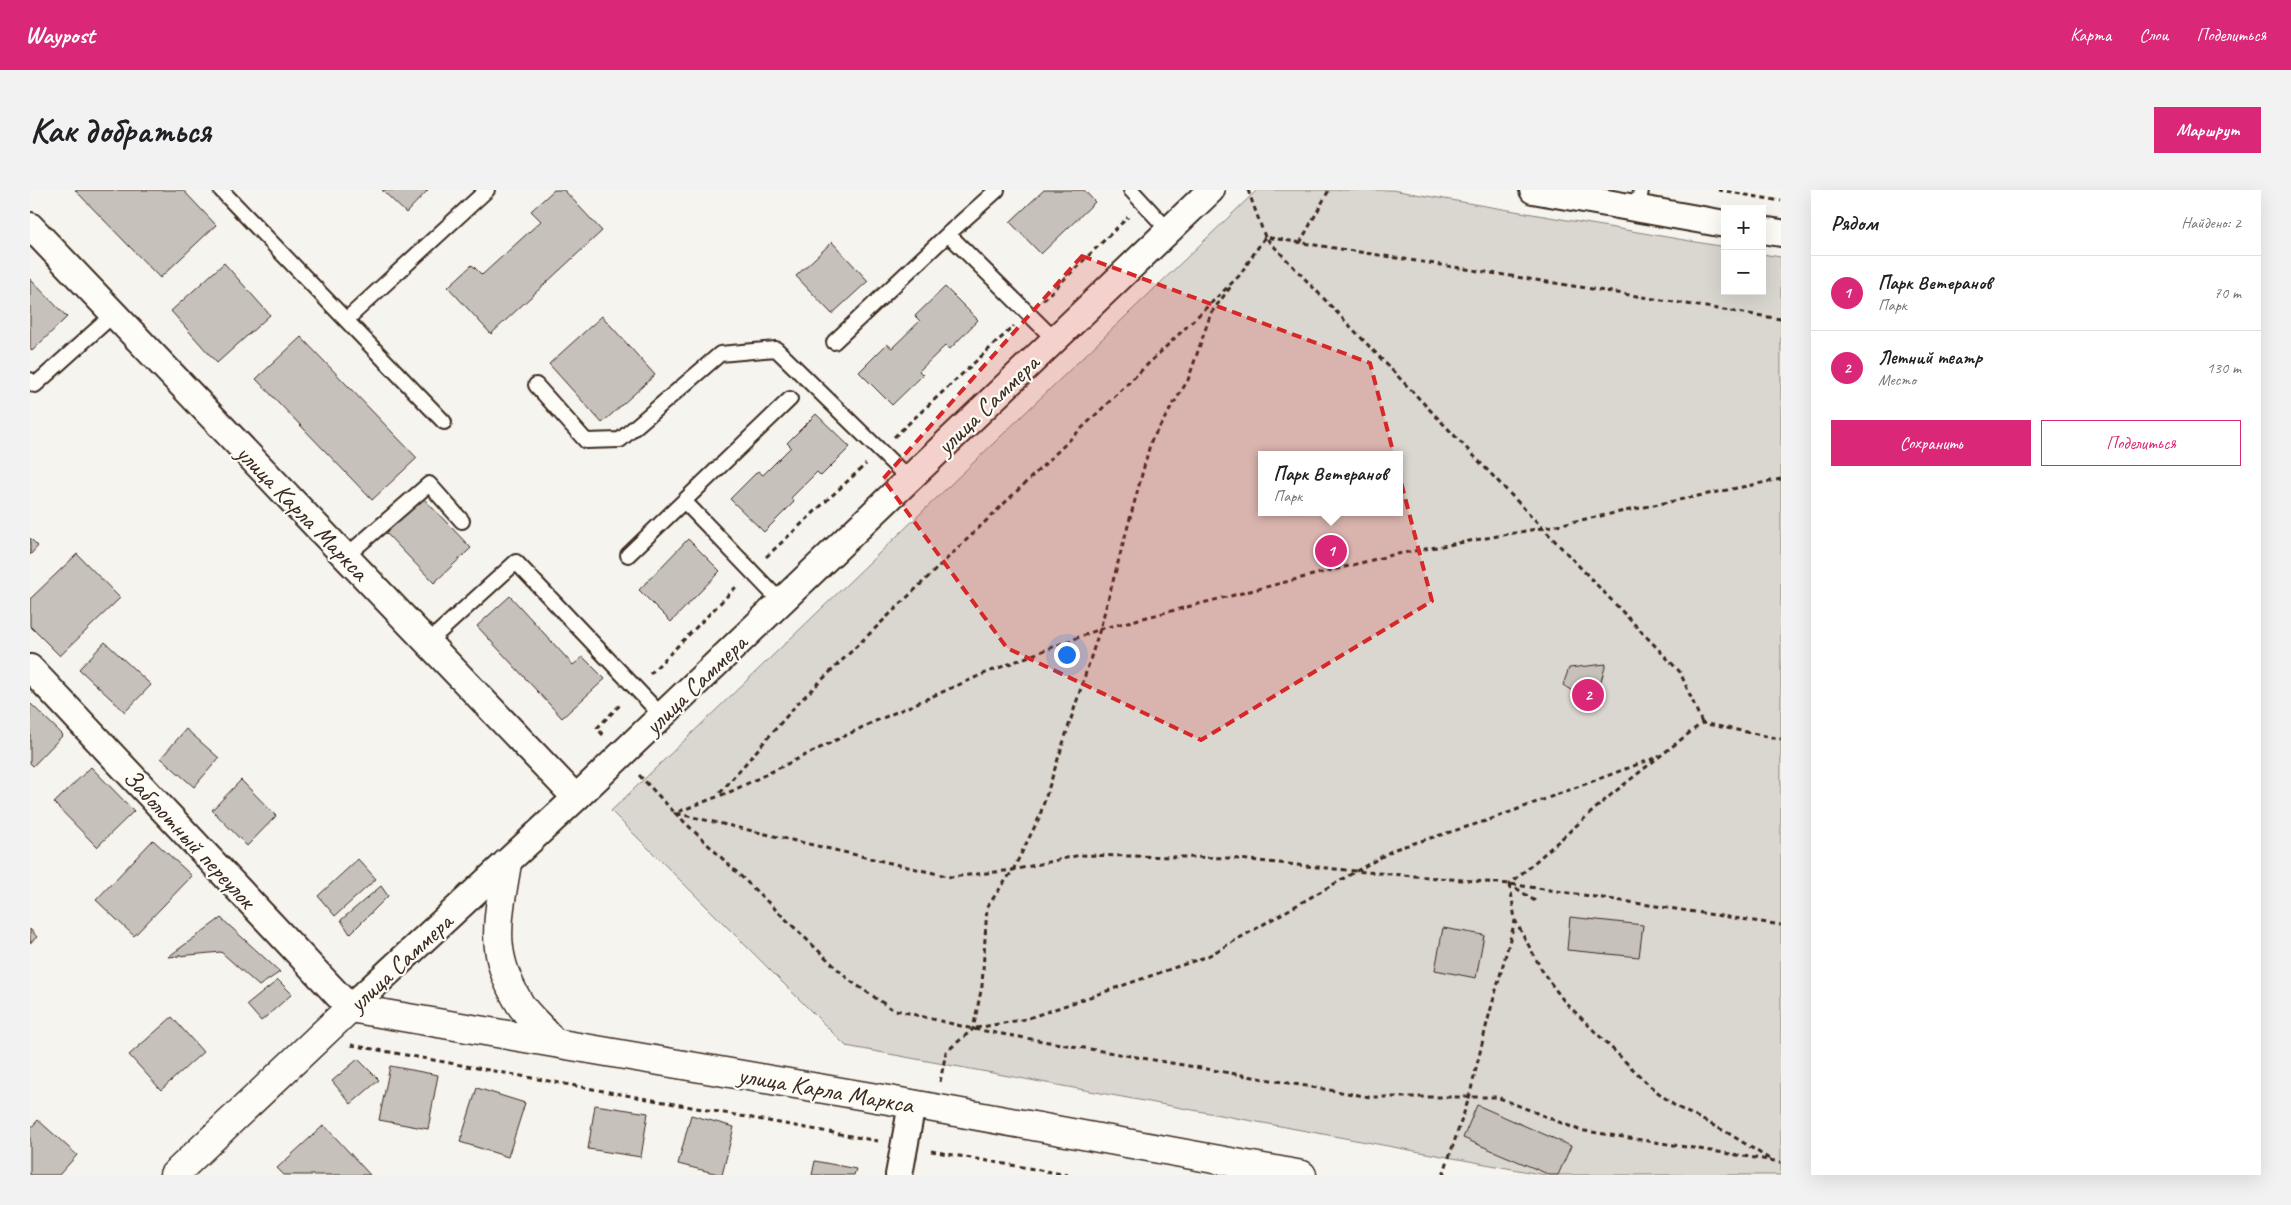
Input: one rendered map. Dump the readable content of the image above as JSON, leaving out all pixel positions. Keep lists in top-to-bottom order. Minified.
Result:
{"streets":{"street":["улица Саммера","улица Карла Маркса","Заболотный переулок"]},"crossings":[["улица Саммера","улица Карла Маркса"],["улица Саммера","Заболотный переулок"],["улица Карла Маркса","Заболотный переулок"]],"page":{"header":"Waypost","nav":["Карта","Слои","Поделиться"],"buttons":["Маршрут",["Сохранить","Поделиться"]],"title":"Как добраться","heading":["Рядом","Найдено: 2"],"map_buttons":["+","−"],"list":[{"mark":"1","name":"Парк Ветеранов","note":"Парк","value":"70 m"},{"mark":"2","name":"Летний театр","note":"Место","value":"130 m"}],"popup":["Парк Ветеранов","Парк"],"pins":["1","2"]}}
